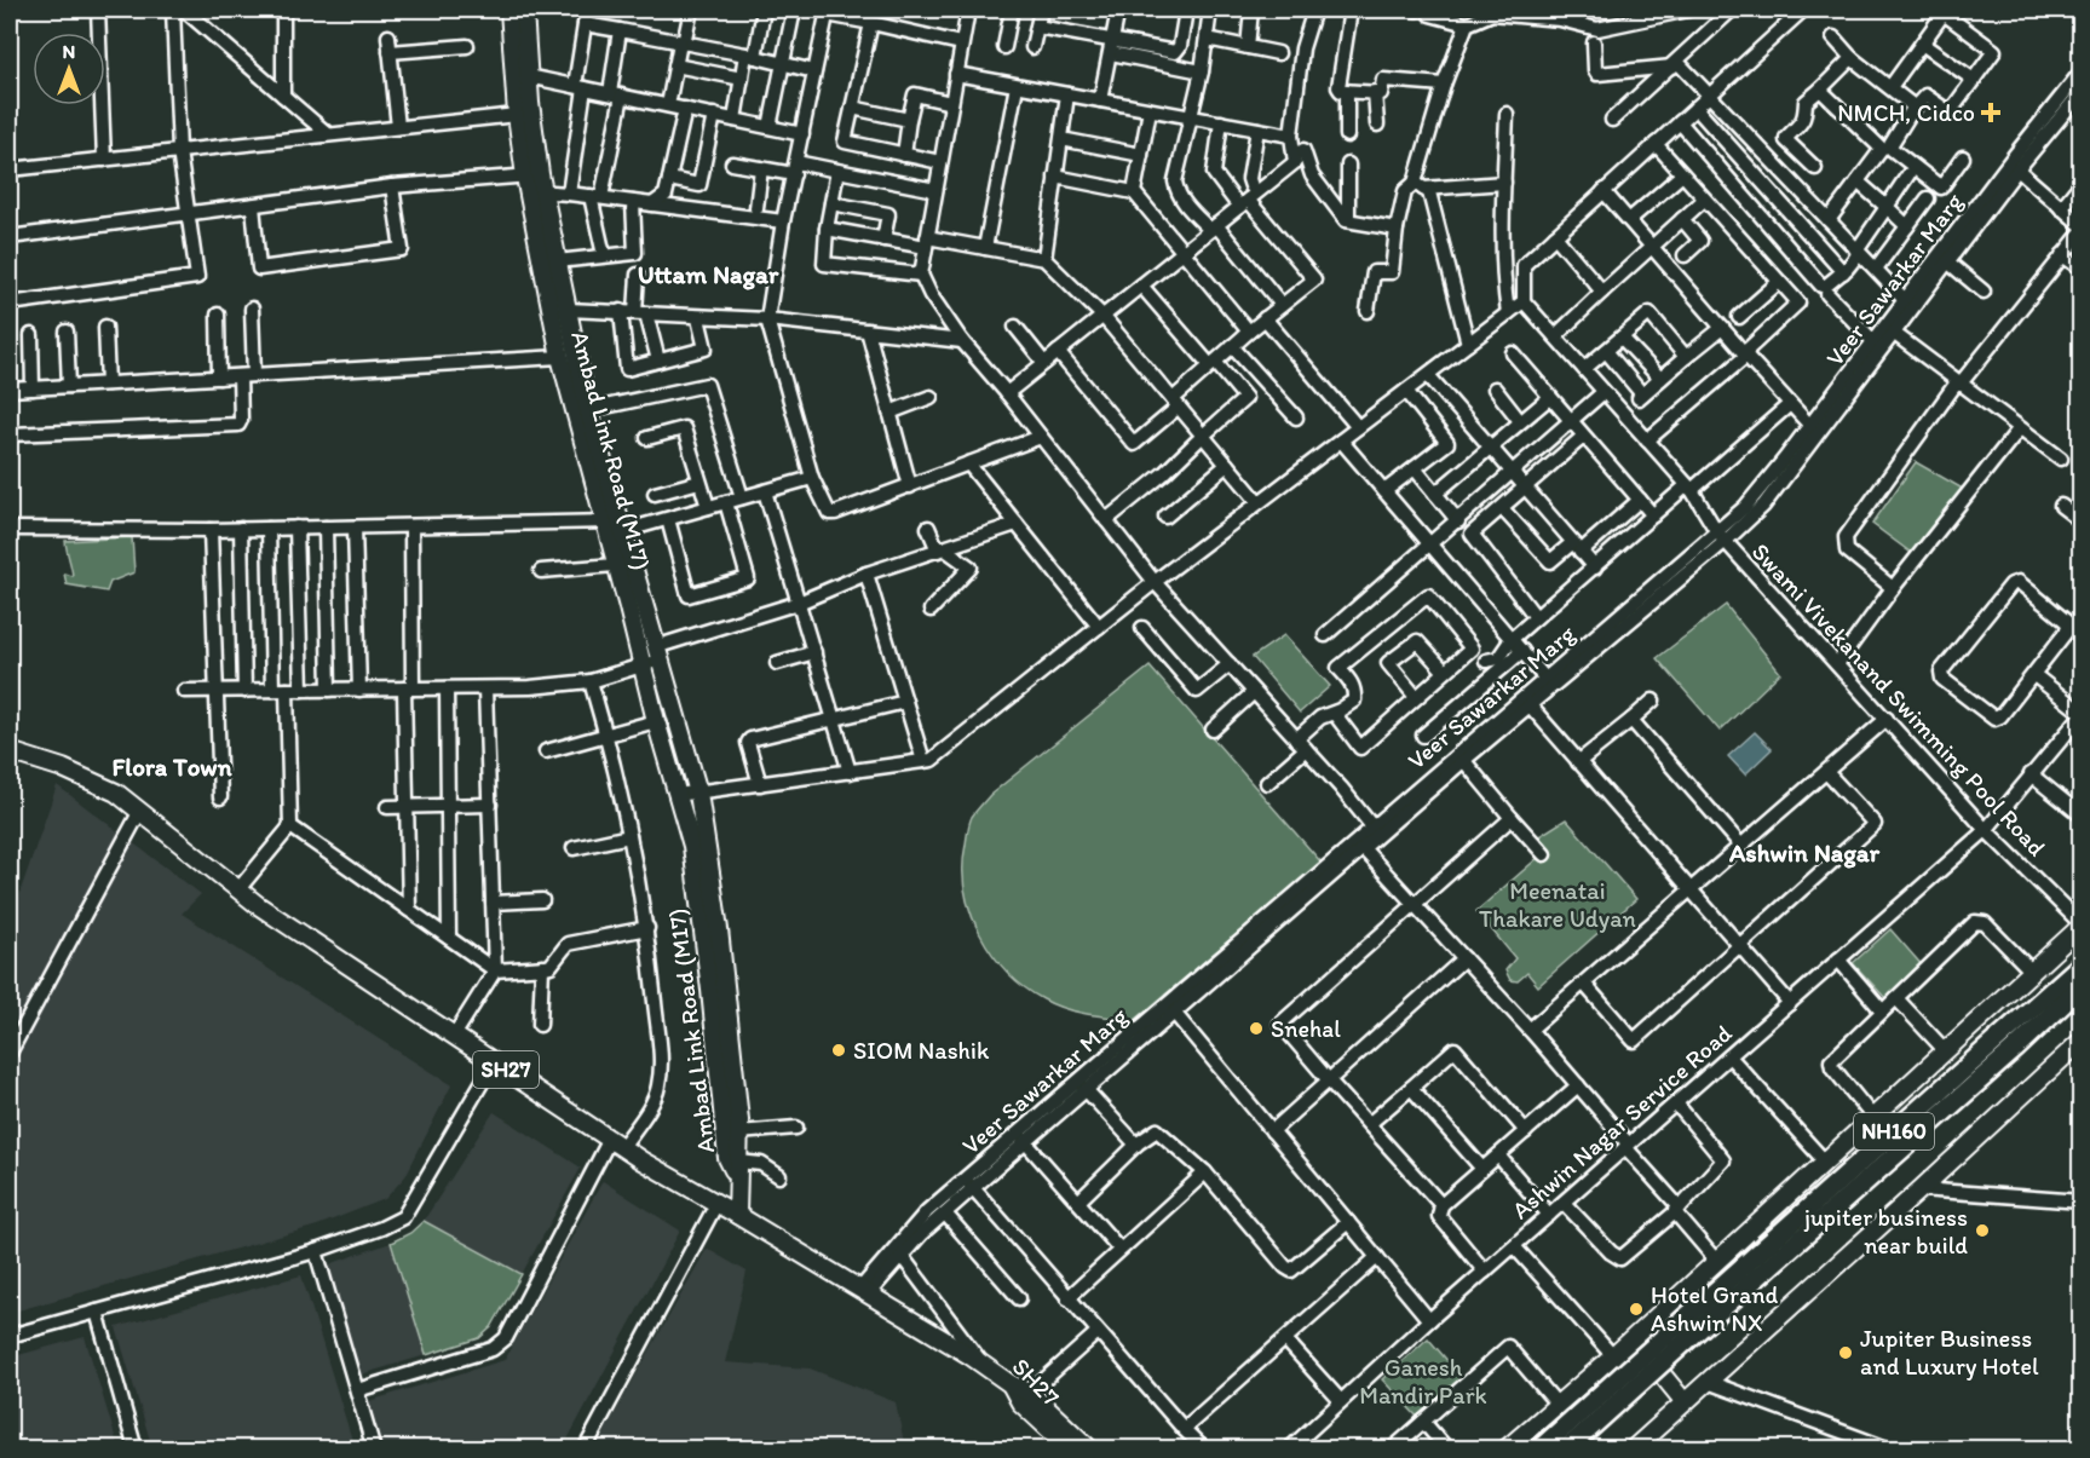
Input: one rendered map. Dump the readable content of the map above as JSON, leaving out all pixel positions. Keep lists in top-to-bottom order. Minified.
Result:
{"streets":{"highway":["NH160"],"main road":["Ambad Link Road (M17)","SH27"],"street":["Veer Sawarkar Marg","Swami Vivekanand Swimming Pool Road","Ashwin Nagar Service Road"]},"crossings":[["Veer Sawarkar Marg","Swami Vivekanand Swimming Pool Road"],["Veer Sawarkar Marg","SH27"],["Swami Vivekanand Swimming Pool Road","Ashwin Nagar Service Road"]],"districts":["Uttam Nagar","Flora Town","Ashwin Nagar"],"parks":["Meenatai Thakare Udyan","Ganesh Mandir Park"],"places":{"health":["NMCH, Cidco"],"other":["Snehal","SIOM Nashik","jupiter business near build","Hotel Grand Ashwin NX","Jupiter Business and Luxury Hotel"]},"north":"top"}
